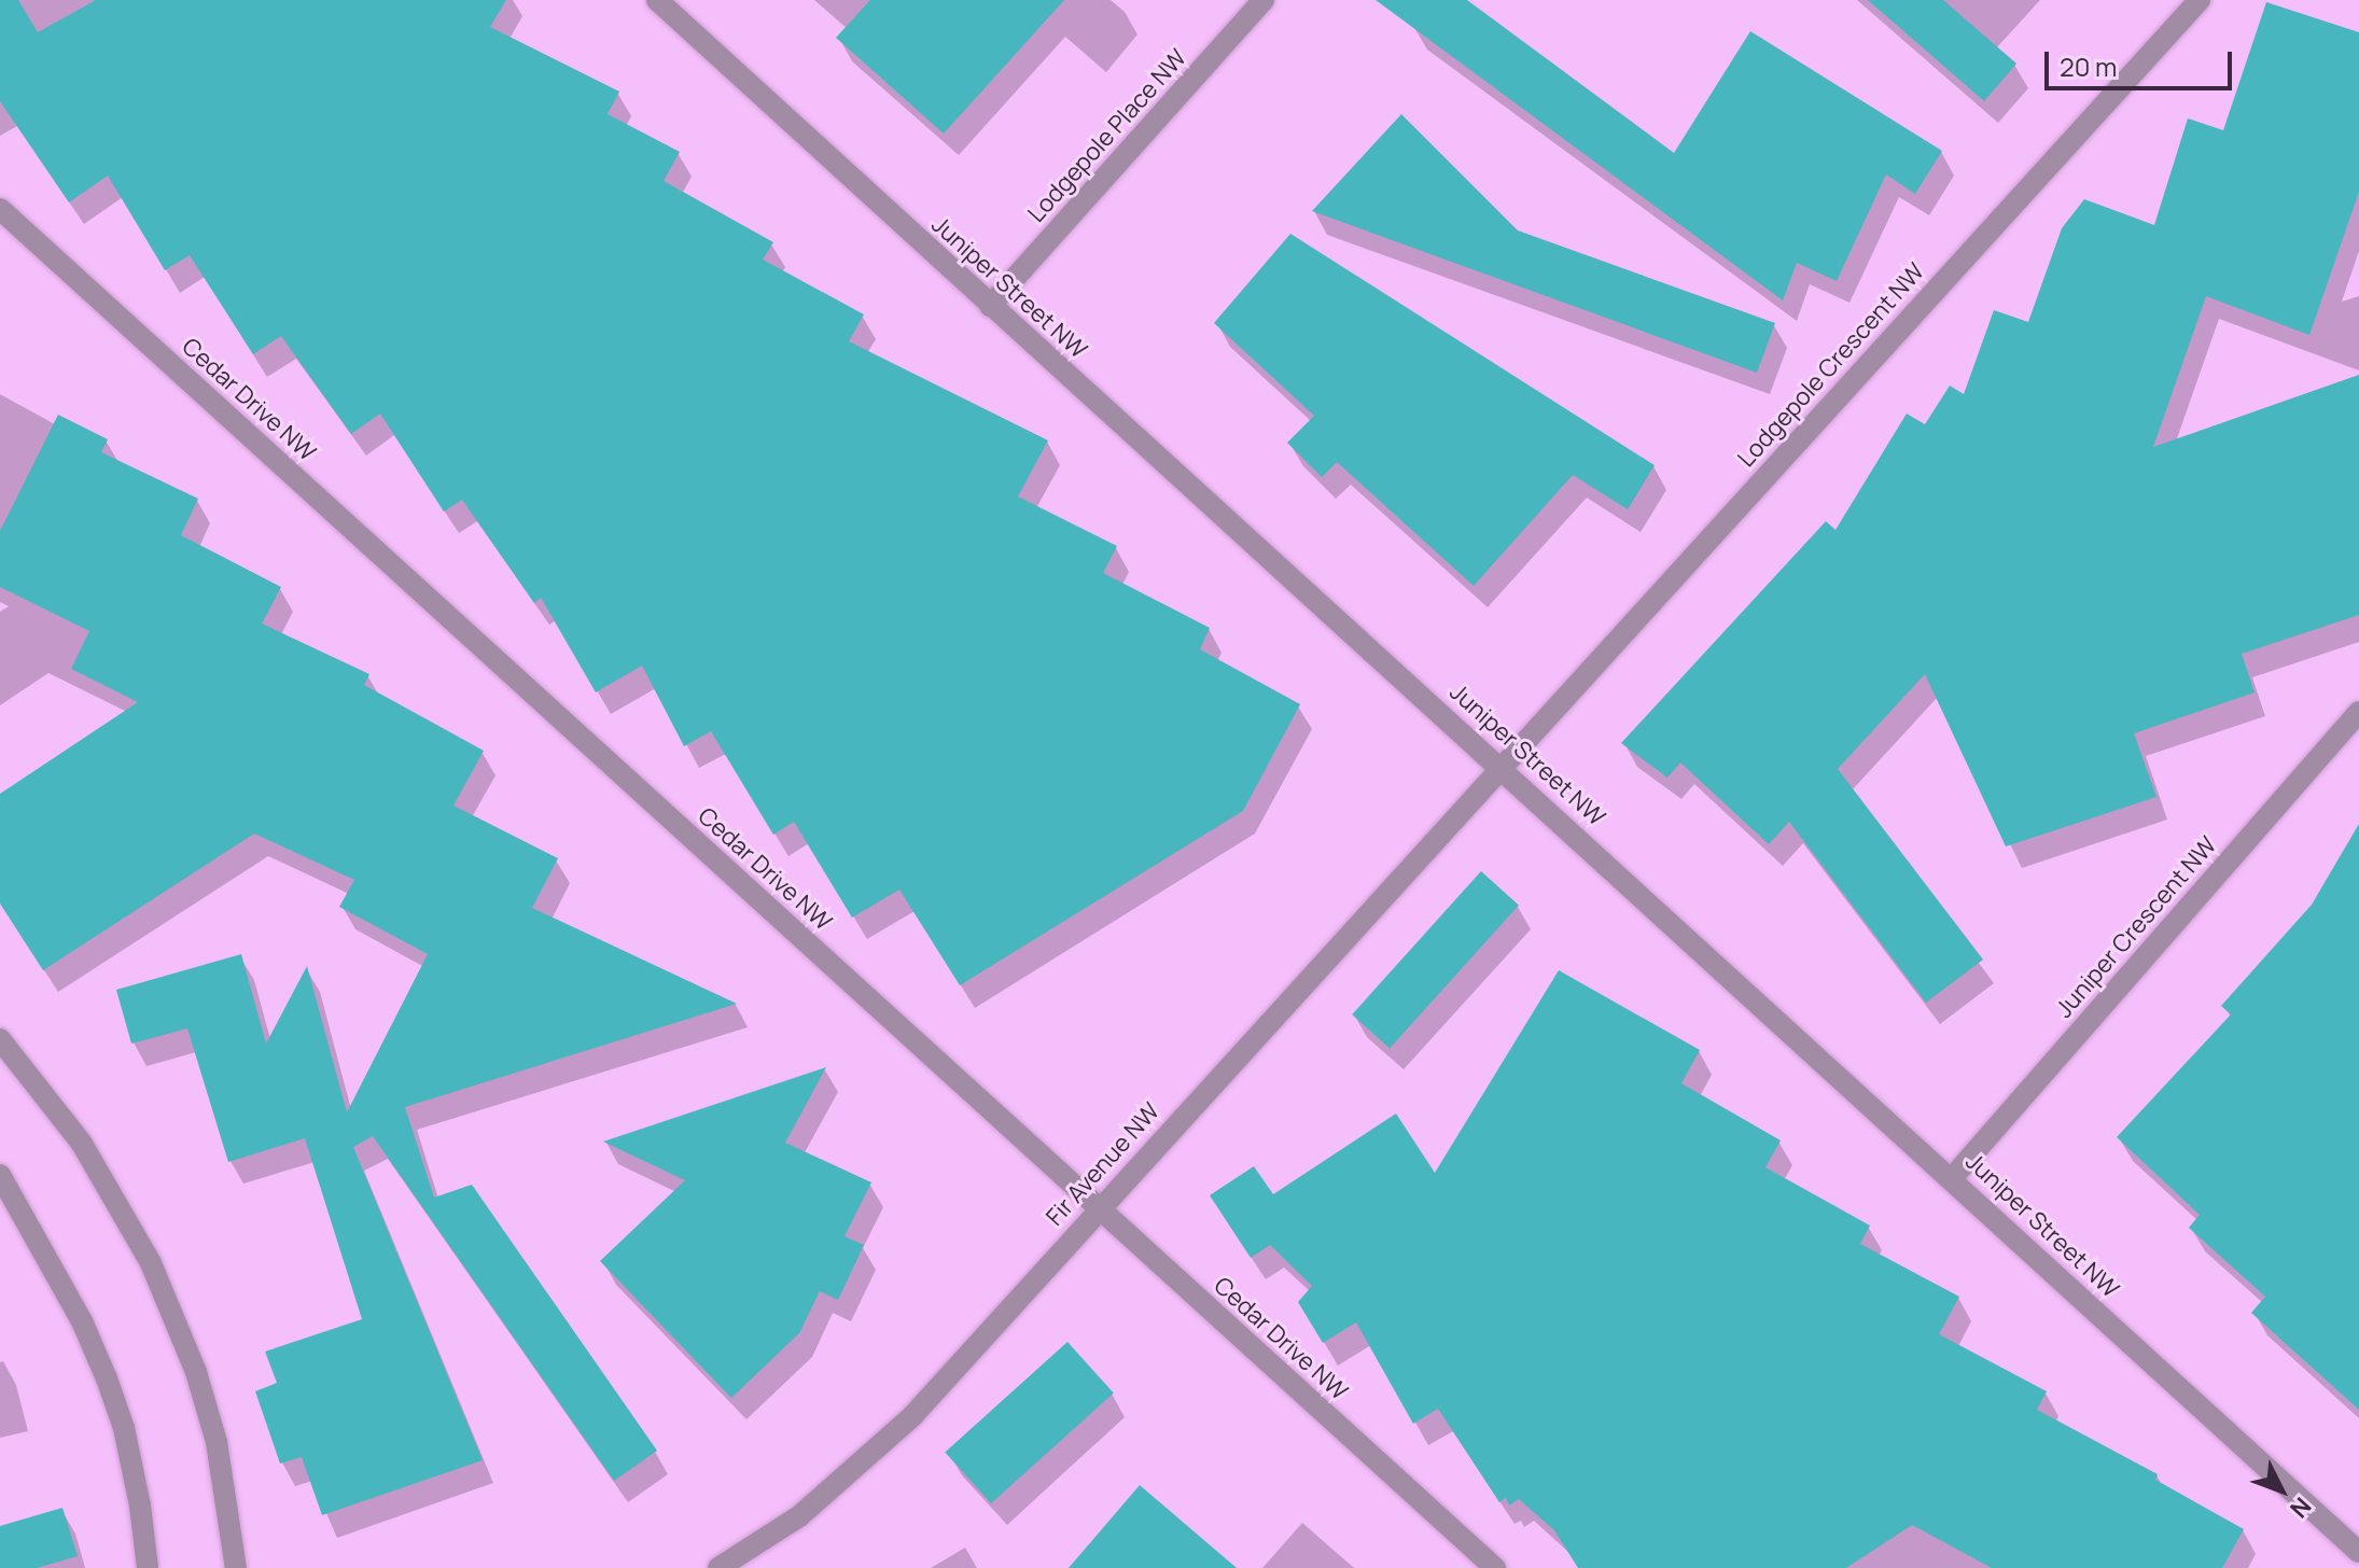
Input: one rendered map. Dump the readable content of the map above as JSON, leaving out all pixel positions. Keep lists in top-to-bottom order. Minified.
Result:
{"streets":{"street":["Lodgepole Place NW","Juniper Street NW","Lodgepole Crescent NW","Cedar Drive NW","Juniper Crescent NW","Fir Avenue NW"]},"crossings":[["Lodgepole Place NW","Juniper Street NW"],["Juniper Street NW","Lodgepole Crescent NW"],["Juniper Street NW","Juniper Crescent NW"],["Juniper Street NW","Fir Avenue NW"],["Lodgepole Crescent NW","Fir Avenue NW"],["Cedar Drive NW","Fir Avenue NW"]],"scale_bar":"20 m","north":"bottom right"}
